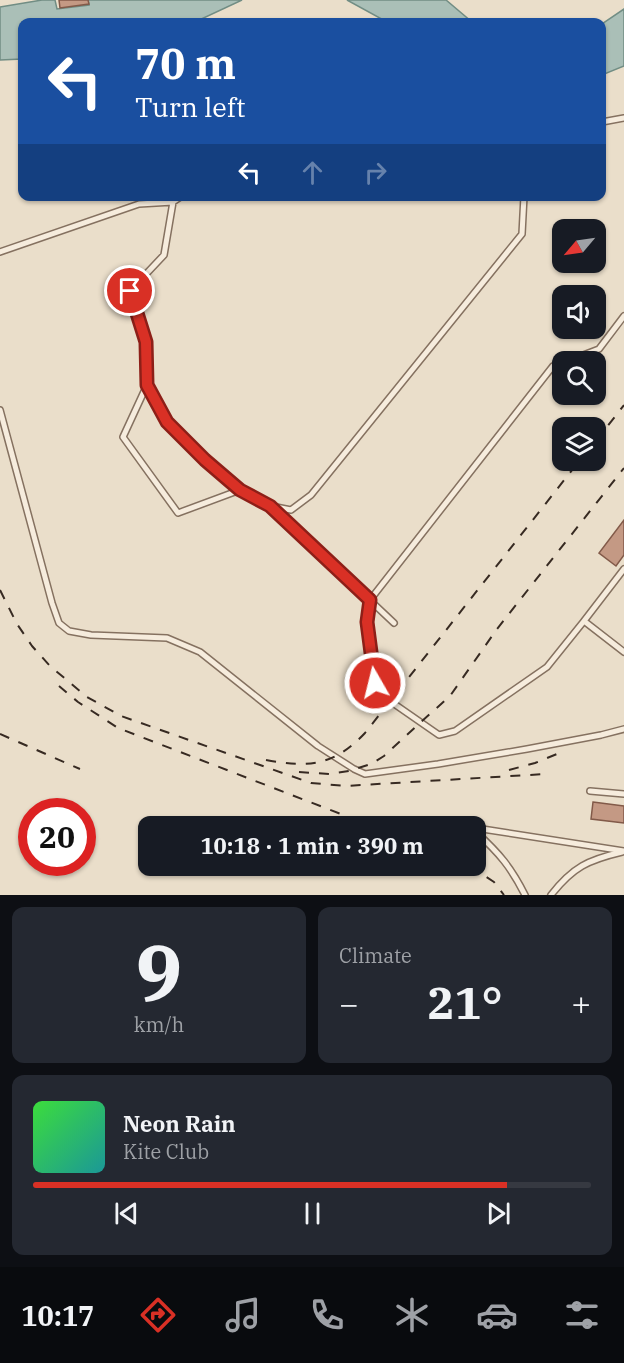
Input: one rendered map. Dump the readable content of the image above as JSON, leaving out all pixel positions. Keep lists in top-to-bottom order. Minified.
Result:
{"north":"bottom left","page":{"turn":["70 m","Turn left"],"limit":"20","trip":"10:18 · 1 min · 390 m","tile":[["9","km/h"],"Climate"],"heat":["−","21°","+"],"song":["Neon Rain","Kite Club"],"tabs":"10:17"}}
